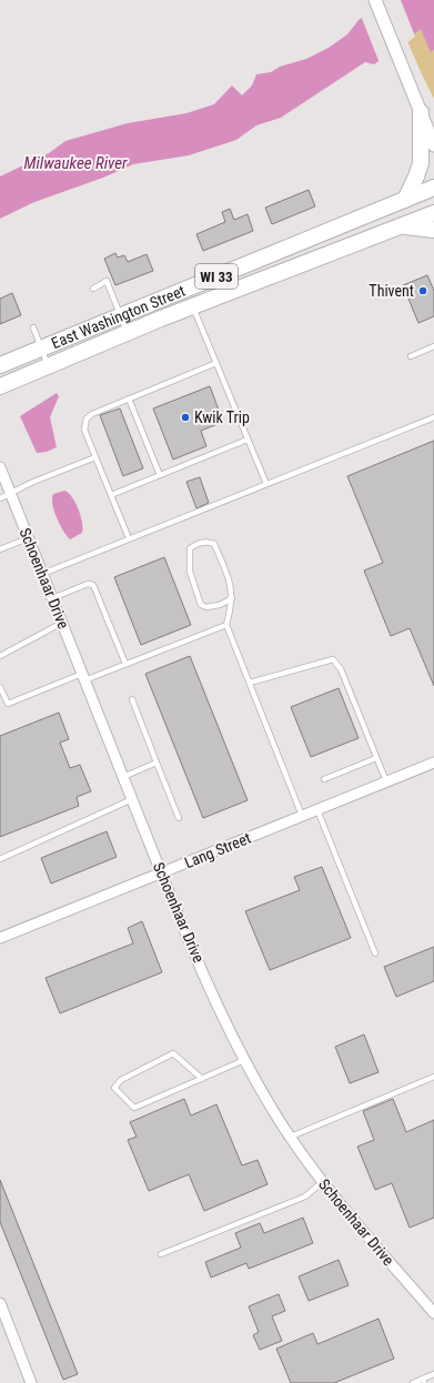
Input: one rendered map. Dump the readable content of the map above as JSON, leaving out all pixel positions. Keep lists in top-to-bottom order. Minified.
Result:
{"streets":{"main road":["WI 33","East Washington Street"],"street":["Schoenhaar Drive","Lang Street"]},"crossings":[["Schoenhaar Drive","Lang Street"]],"water":["Milwaukee River"],"places":["Thivent","Kwik Trip"]}
